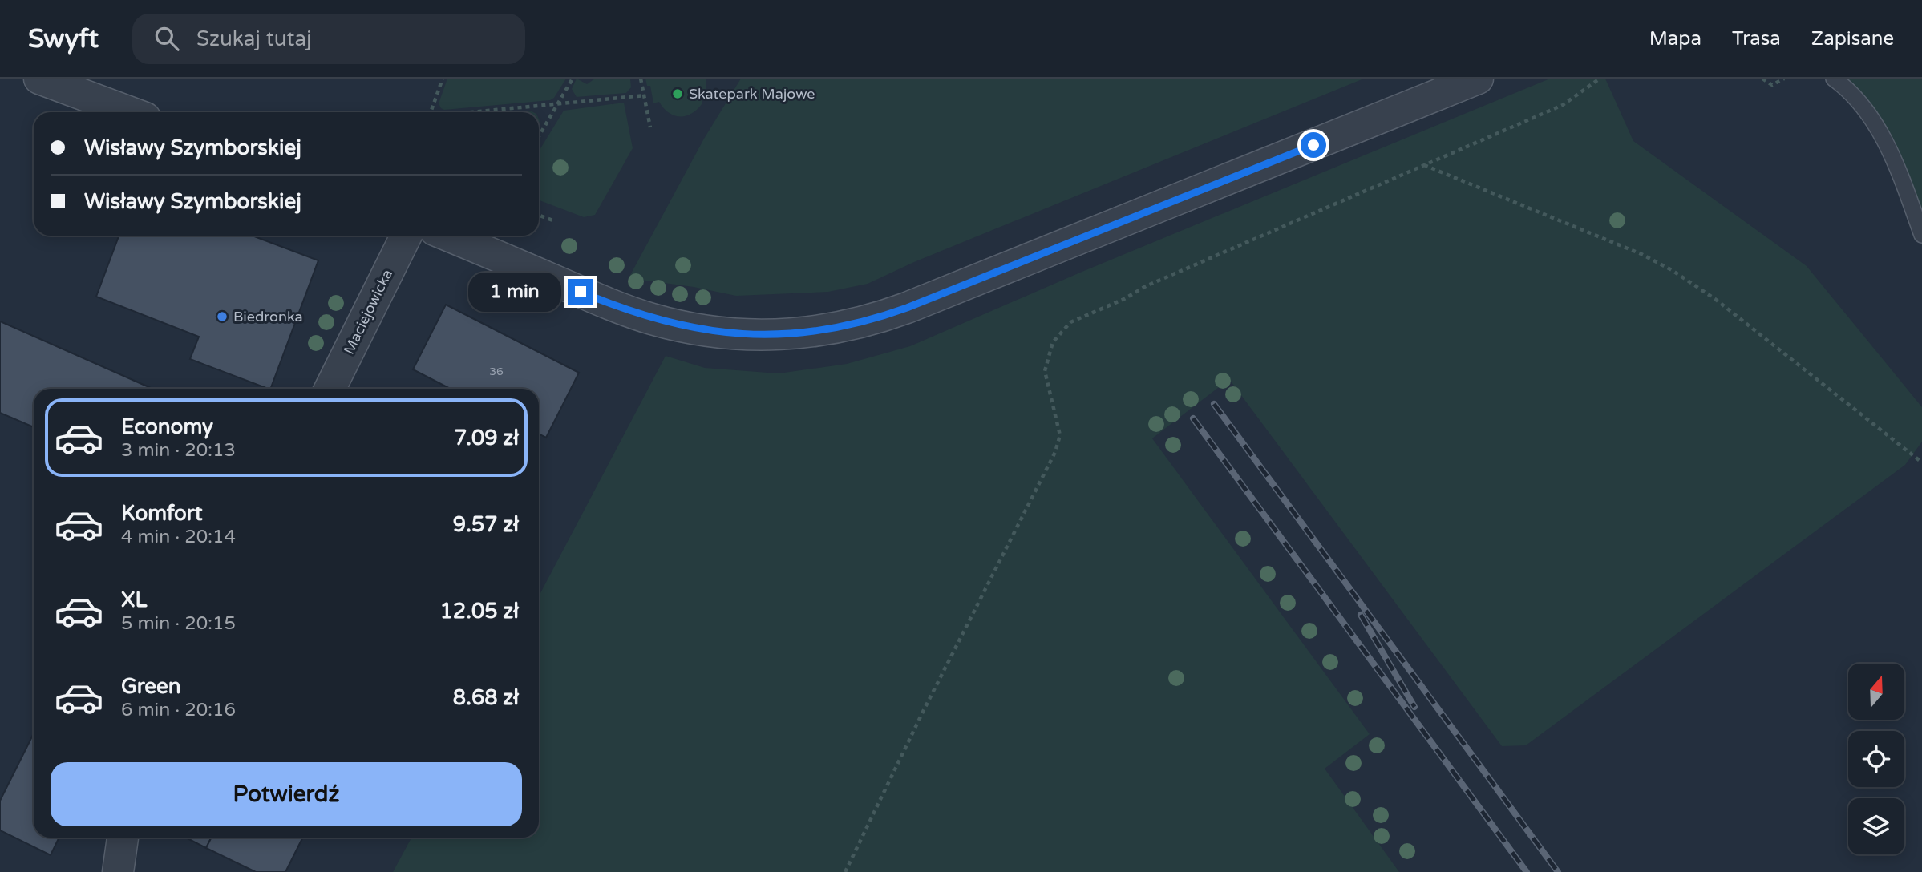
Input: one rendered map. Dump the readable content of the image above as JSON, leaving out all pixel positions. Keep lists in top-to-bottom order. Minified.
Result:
{"streets":{"street":["Maciejowicka"]},"places":["Skatepark Majowe","Biedronka"],"house_numbers":["36"],"north":"top","page":{"header":"Swyft","search":"Szukaj tutaj","nav":["Mapa","Trasa","Zapisane"],"banner":["Wisławy Szymborskiej","Wisławy Szymborskiej"],"bubble":"1 min","list":[{"name":"Economy","note":"3 min · 20:13","value":"7.09 zł"},{"name":"Komfort","note":"4 min · 20:14","value":"9.57 zł"},{"name":"XL","note":"5 min · 20:15","value":"12.05 zł"},{"name":"Green","note":"6 min · 20:16","value":"8.68 zł"}],"buttons":"Potwierdź"}}
